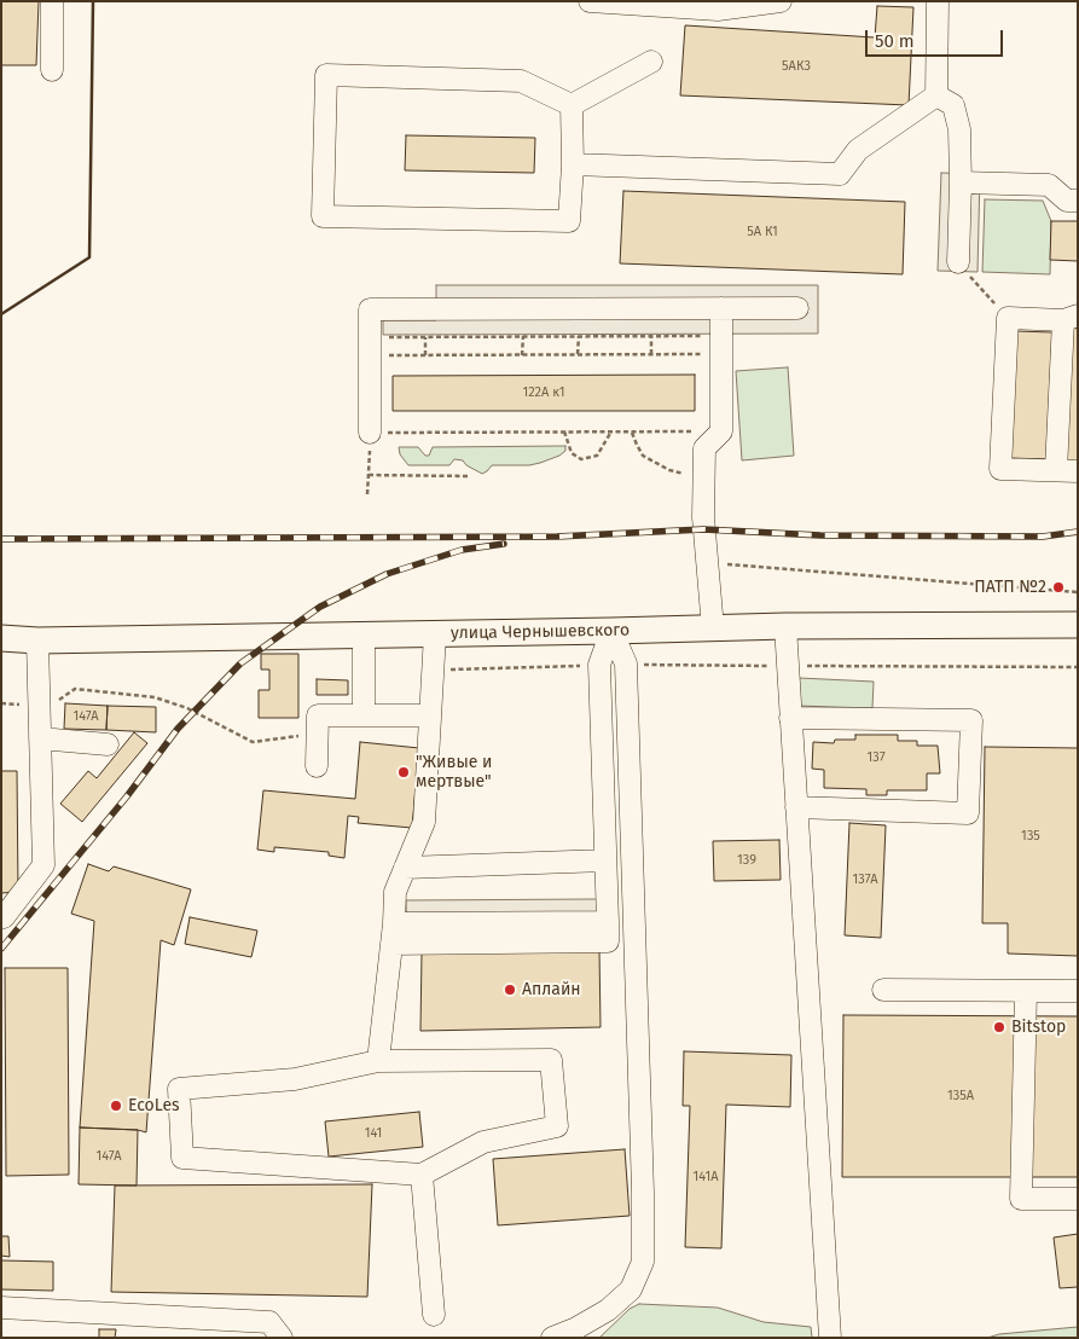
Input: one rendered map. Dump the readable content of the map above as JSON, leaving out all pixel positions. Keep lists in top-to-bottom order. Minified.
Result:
{"streets":{"main road":["улица Чернышевского"]},"places":["ПАТП №2","\"Живые и мертвые\"","Аплайн","Bitstop","EcoLes"],"house_numbers":["5АК3","5А К1","122А к1","147А","137","135","139","137А","135А","141","147А","141А"],"scale_bar":"50 m"}
